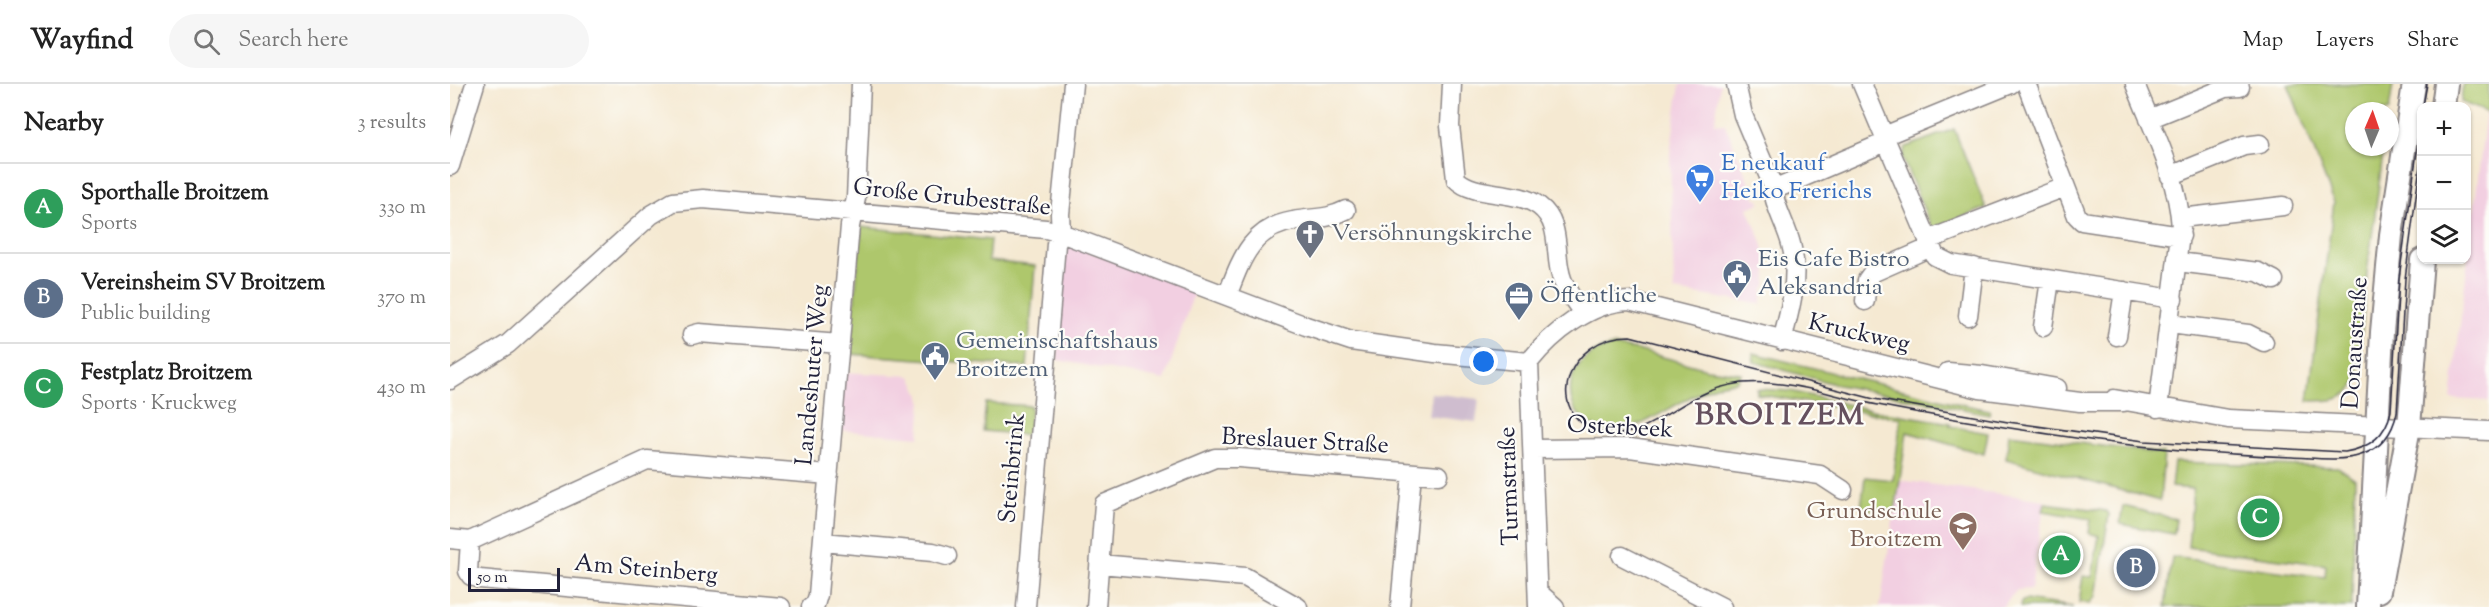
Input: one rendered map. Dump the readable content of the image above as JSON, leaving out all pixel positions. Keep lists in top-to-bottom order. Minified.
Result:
{"streets":{"main road":["Donaustraße"],"street":["Große Grubestraße","Kruckweg","Landeshuter Weg","Osterbeek","Breslauer Straße","Steinbrink","Turmstraße","Am Steinberg"]},"crossings":[["Große Grubestraße","Kruckweg"],["Große Grubestraße","Landeshuter Weg"],["Große Grubestraße","Steinbrink"],["Große Grubestraße","Turmstraße"],["Kruckweg","Donaustraße"],["Kruckweg","Turmstraße"],["Osterbeek","Turmstraße"]],"districts":["BROITZEM"],"places":{"supermarket":["E neukauf Heiko Frerichs"],"church":["Versöhnungskirche"],"public building":["Eis Cafe Bistro Aleksandria","Gemeinschaftshaus Broitzem"],"office":["Öffentliche"],"school or university":["Grundschule Broitzem"]},"scale_bar":"50 m","north":"top","page":{"header":"Wayfind","search":"Search here","nav":["Map","Layers","Share"],"heading":["Nearby","3 results"],"map_buttons":["+","−"],"list":[{"mark":"A","name":"Sporthalle Broitzem","note":"Sports","value":"330 m"},{"mark":"B","name":"Vereinsheim SV Broitzem","note":"Public building","value":"370 m"},{"mark":"C","name":"Festplatz Broitzem","note":"Sports · Kruckweg","value":"430 m"}],"pins":["C","A","B"],"scale":"50 m"}}
